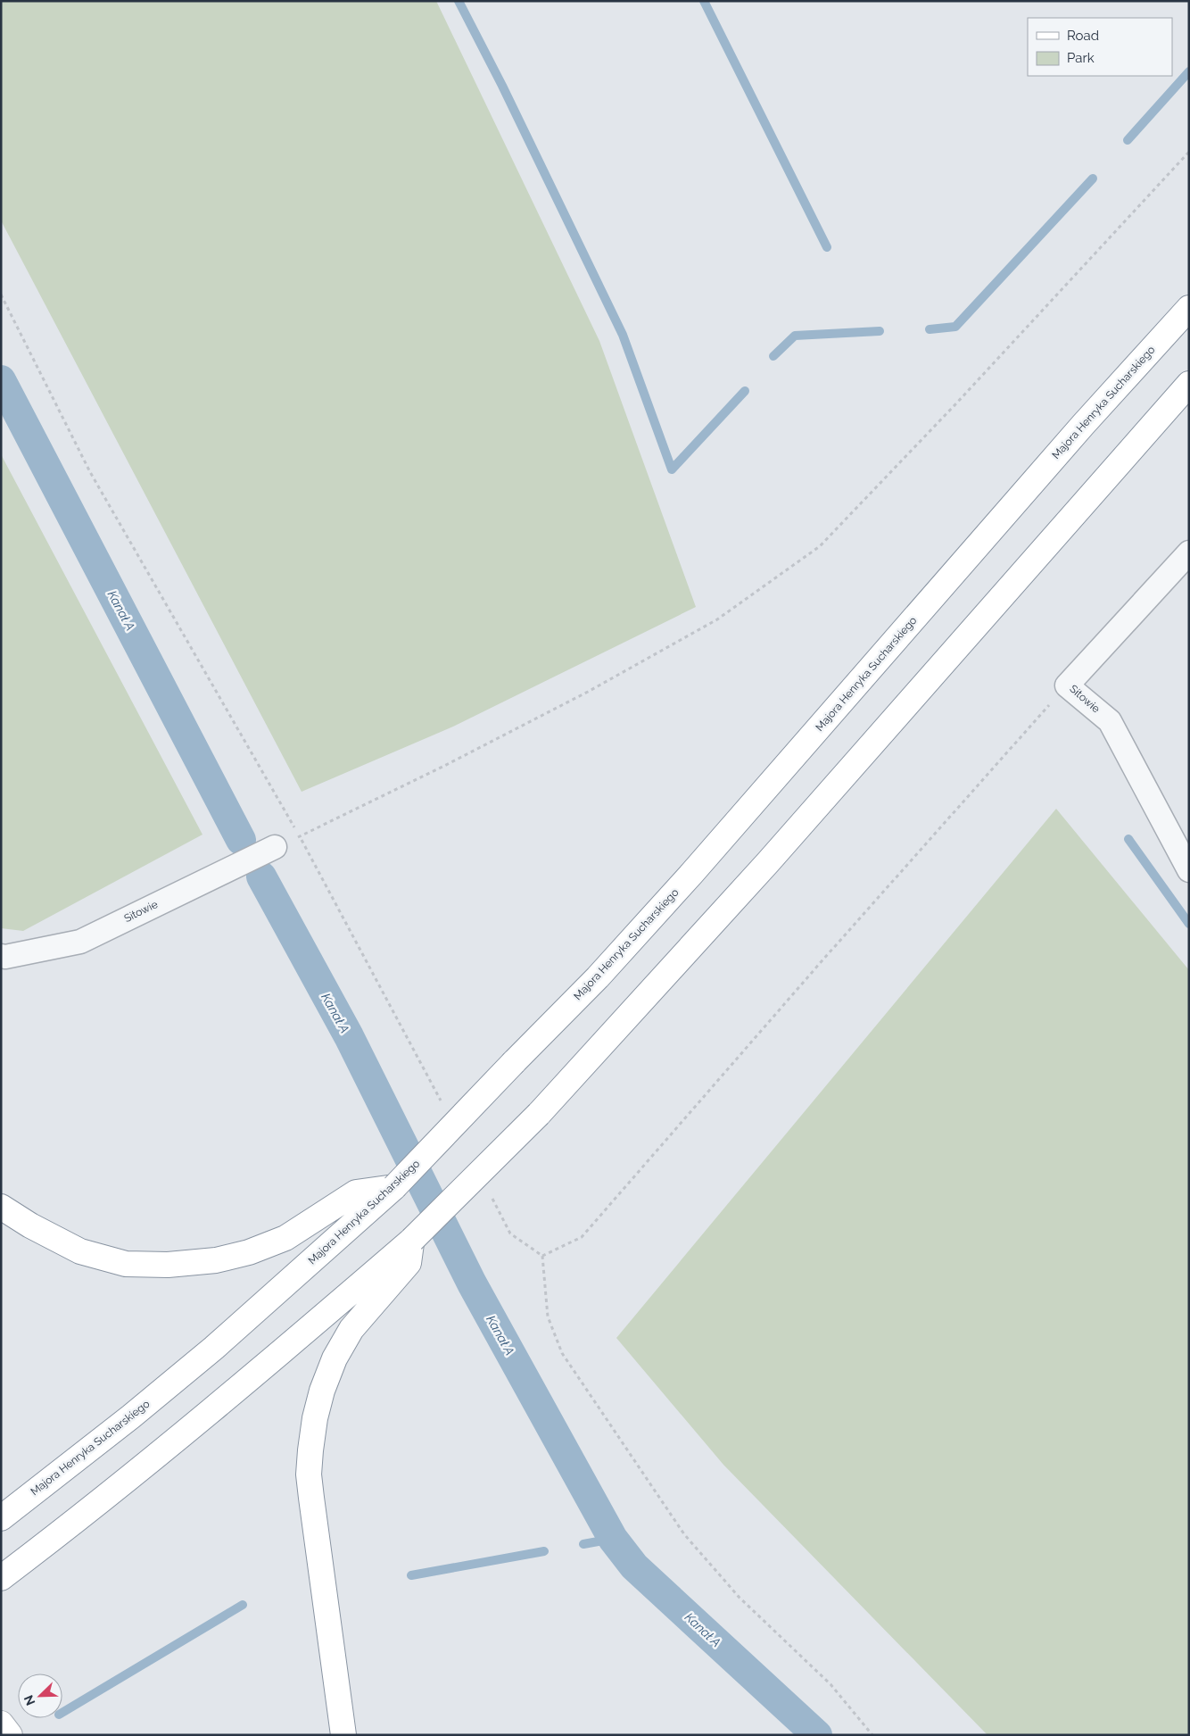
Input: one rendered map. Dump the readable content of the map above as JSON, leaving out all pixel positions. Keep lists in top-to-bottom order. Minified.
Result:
{"streets":{"main road":["Majora Henryka Sucharskiego"],"street":["Sitowie"]},"water":["Kanał A"],"legend":["Road","Park"],"north":"bottom left"}
